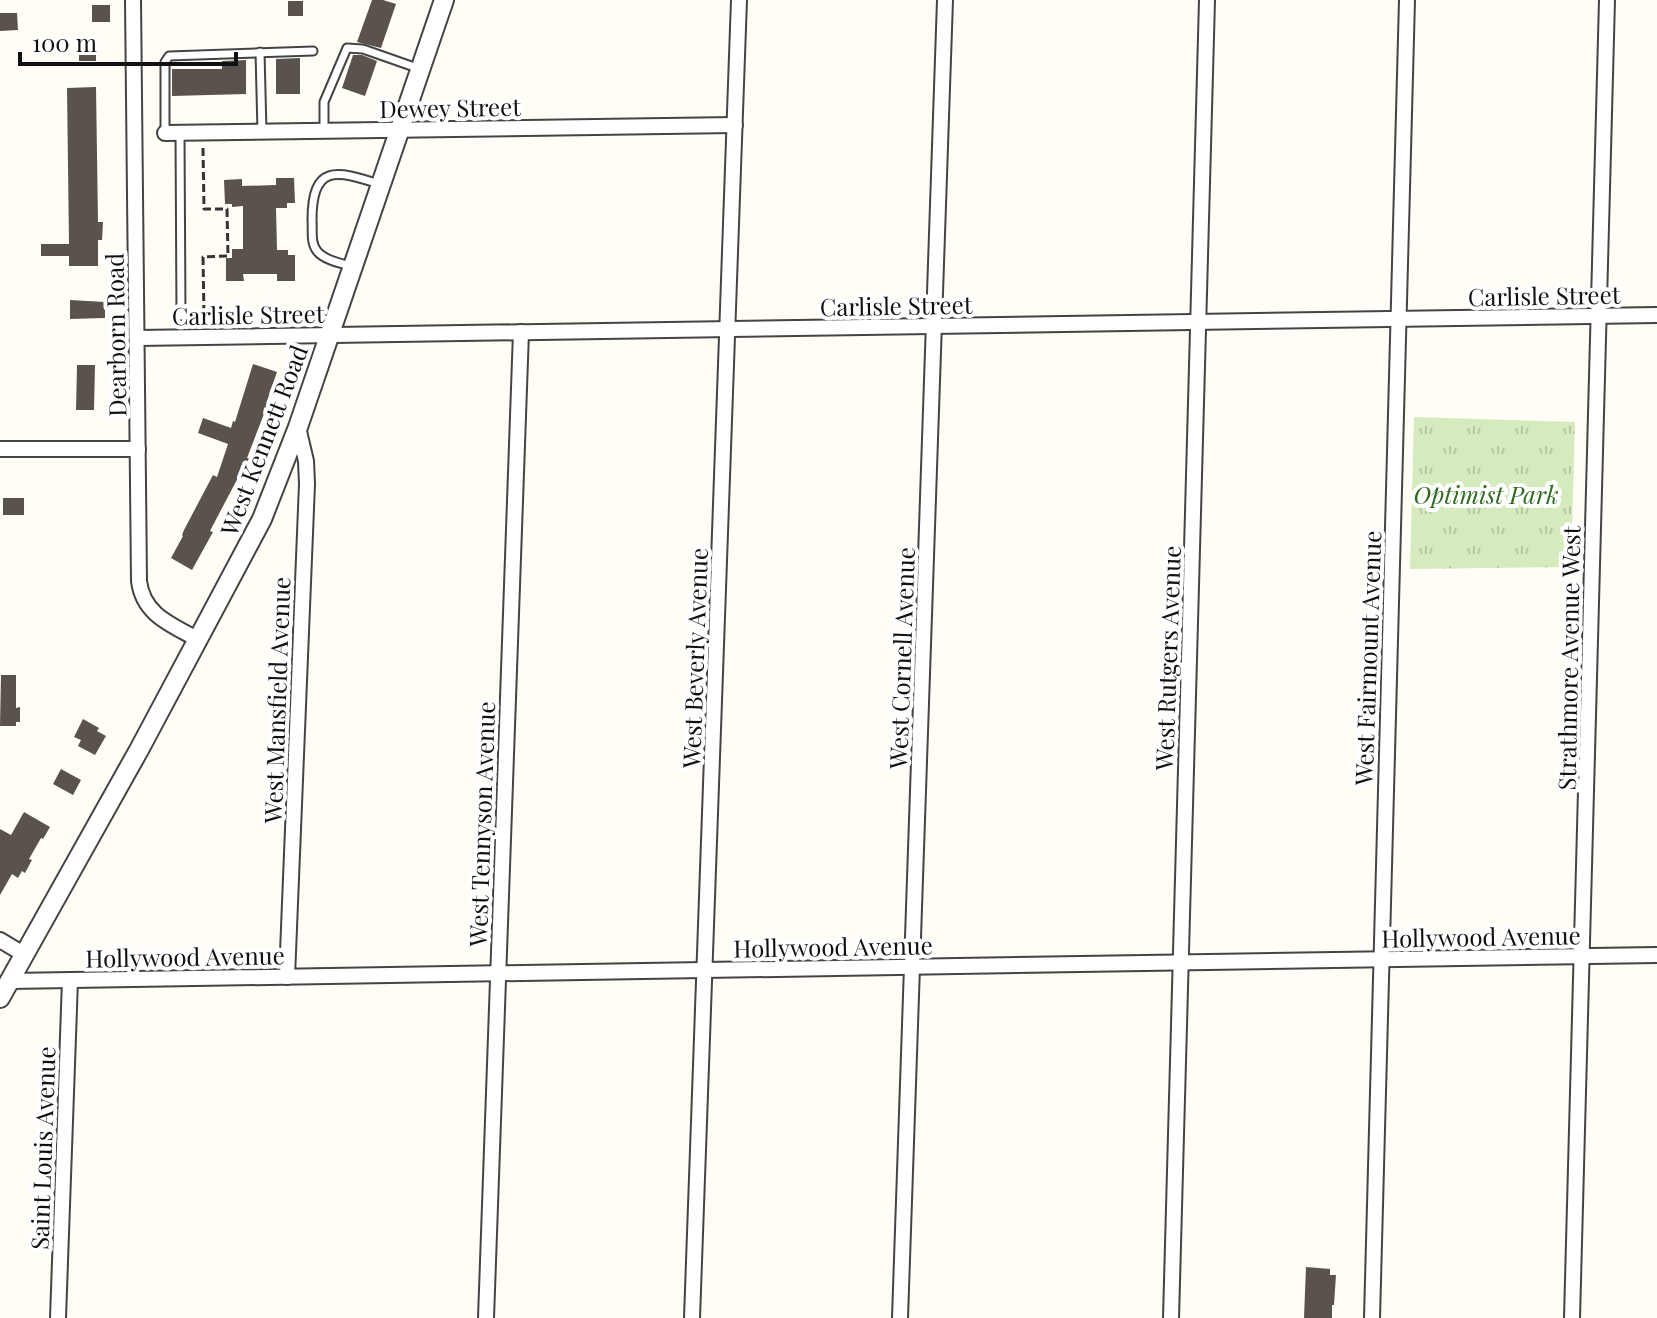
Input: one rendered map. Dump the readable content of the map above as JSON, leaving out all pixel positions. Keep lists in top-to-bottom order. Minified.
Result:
{"streets":{"street":["Dewey Street","Carlisle Street","Dearborn Road","West Kennett Road","West Beverly Avenue","West Cornell Avenue","West Rutgers Avenue","West Fairmount Avenue","Strathmore Avenue West","West Mansfield Avenue","West Tennyson Avenue","Hollywood Avenue","Saint Louis Avenue"]},"crossings":[["Dewey Street","West Kennett Road"],["Dewey Street","West Beverly Avenue"],["Carlisle Street","Dearborn Road"],["Carlisle Street","West Kennett Road"],["Carlisle Street","West Beverly Avenue"],["Carlisle Street","West Cornell Avenue"],["Carlisle Street","West Rutgers Avenue"],["Carlisle Street","West Fairmount Avenue"],["Carlisle Street","Strathmore Avenue West"],["Carlisle Street","West Tennyson Avenue"],["Dearborn Road","West Kennett Road"],["West Kennett Road","West Mansfield Avenue"],["West Kennett Road","Hollywood Avenue"],["West Beverly Avenue","Hollywood Avenue"],["West Cornell Avenue","Hollywood Avenue"],["West Rutgers Avenue","Hollywood Avenue"],["West Fairmount Avenue","Hollywood Avenue"],["Strathmore Avenue West","Hollywood Avenue"],["West Mansfield Avenue","Hollywood Avenue"],["West Tennyson Avenue","Hollywood Avenue"],["Hollywood Avenue","Saint Louis Avenue"]],"parks":["Optimist Park"],"scale_bar":"100 m"}
